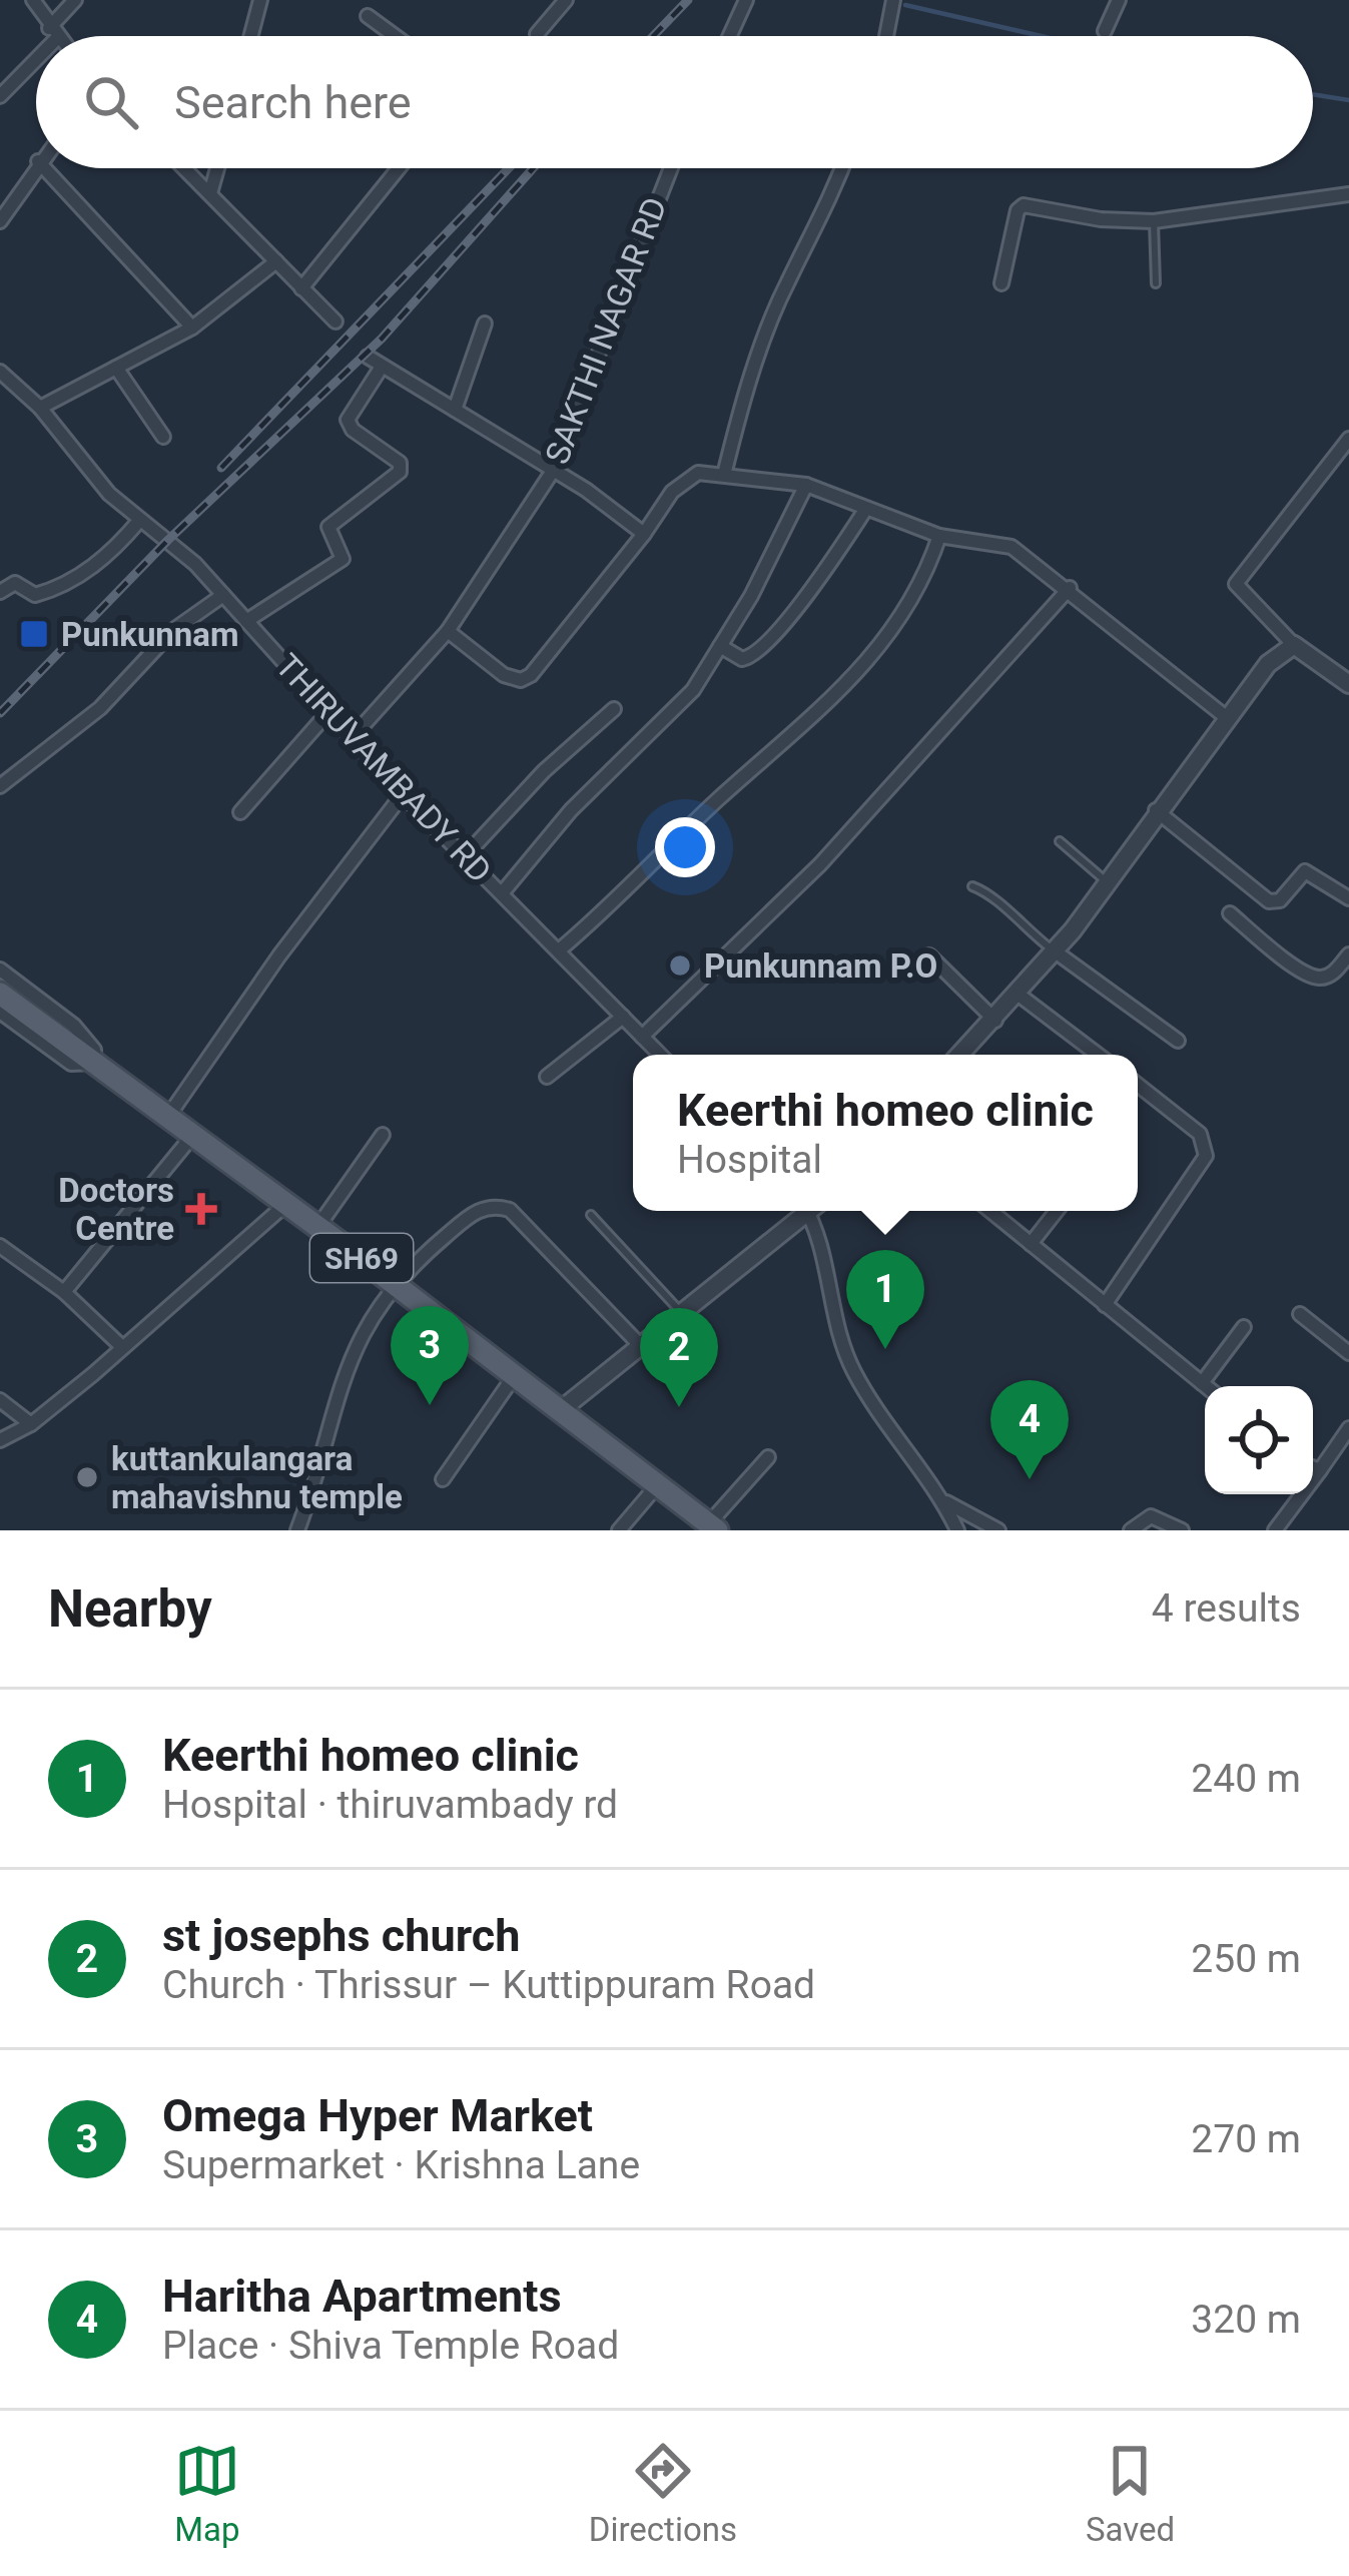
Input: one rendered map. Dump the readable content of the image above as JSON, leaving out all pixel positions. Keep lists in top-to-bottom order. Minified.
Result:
{"streets":{"main road":["SH69"],"street":["SAKTHI NAGAR RD","THIRUVAMBADY RD"]},"crossings":[["SAKTHI NAGAR RD","THIRUVAMBADY RD"]],"places":{"transit":["Punkunnam"],"other":["Punkunnam P.O","kuttankulangara mahavishnu temple"],"health":["Doctors Centre"]},"page":{"search":"Search here","popup":["Keerthi homeo clinic","Hospital"],"pins":["1","3","2","4"],"heading":["Nearby","4 results"],"list":[{"mark":"1","name":"Keerthi homeo clinic","note":"Hospital · thiruvambady rd","value":"240 m"},{"mark":"2","name":"st josephs church","note":"Church · Thrissur – Kuttippuram Road","value":"250 m"},{"mark":"3","name":"Omega Hyper Market","note":"Supermarket · Krishna Lane","value":"270 m"},{"mark":"4","name":"Haritha Apartments","note":"Place · Shiva Temple Road","value":"320 m"}],"nav":["Map","Directions","Saved"]}}
